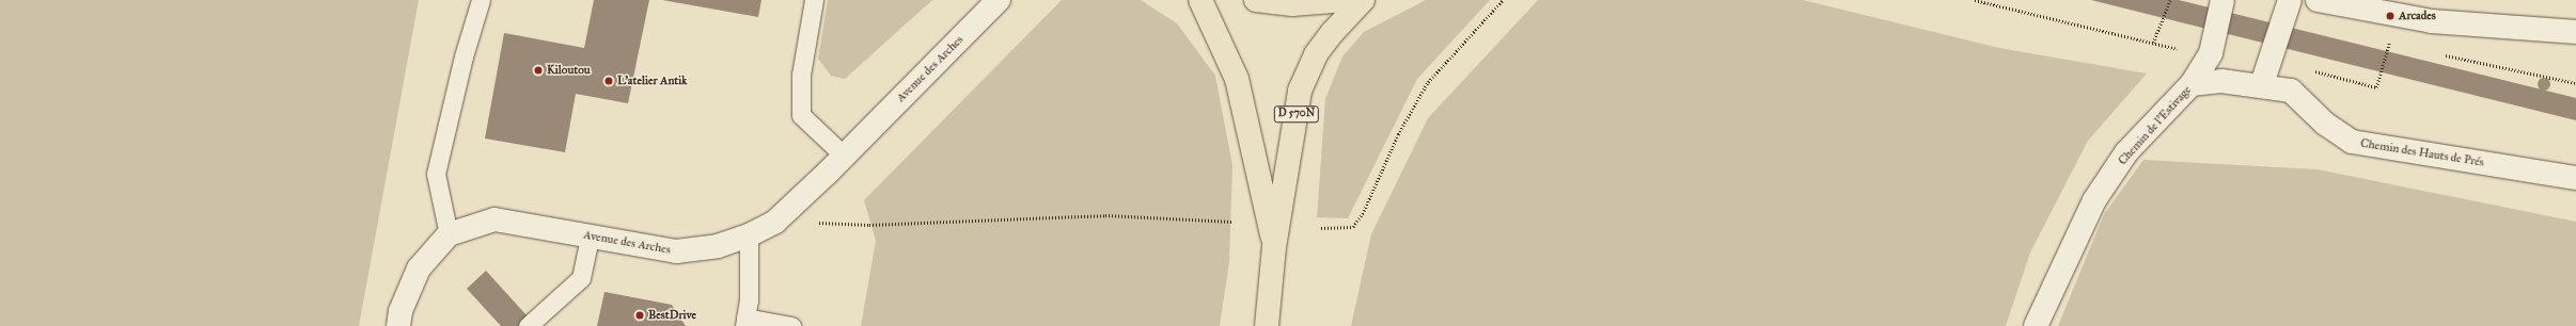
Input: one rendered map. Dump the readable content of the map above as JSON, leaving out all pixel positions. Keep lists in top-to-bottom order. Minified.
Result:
{"streets":{"main road":["D 570N"],"street":["Avenue des Arches","Chemin de l'Estivage","Chemin des Hauts de Prés"]},"crossings":[["Chemin de l'Estivage","Chemin des Hauts de Prés"]],"places":["Arcades","Kiloutou","L'atelier Antik","BestDrive"]}
